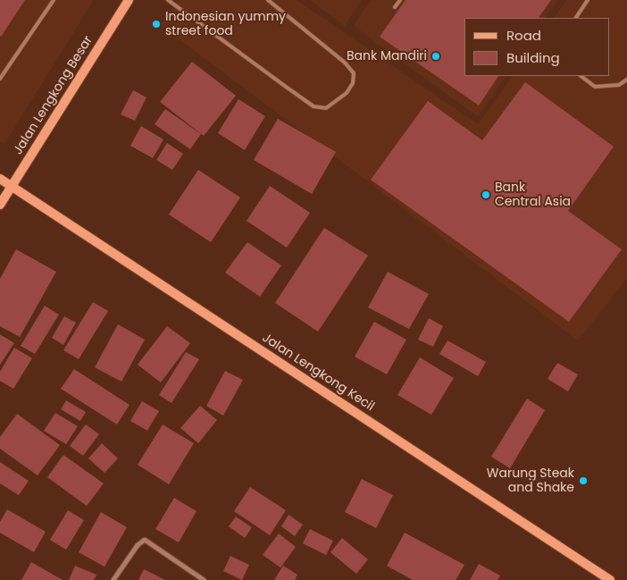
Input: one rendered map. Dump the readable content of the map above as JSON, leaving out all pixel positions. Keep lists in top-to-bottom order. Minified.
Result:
{"streets":{"main road":["Jalan Lengkong Besar","Jalan Lengkong Kecil"]},"crossings":[["Jalan Lengkong Besar","Jalan Lengkong Kecil"]],"places":["Indonesian yummy street food","Bank Mandiri","Bank Central Asia","Warung Steak and Shake"],"legend":["Road","Building"]}
